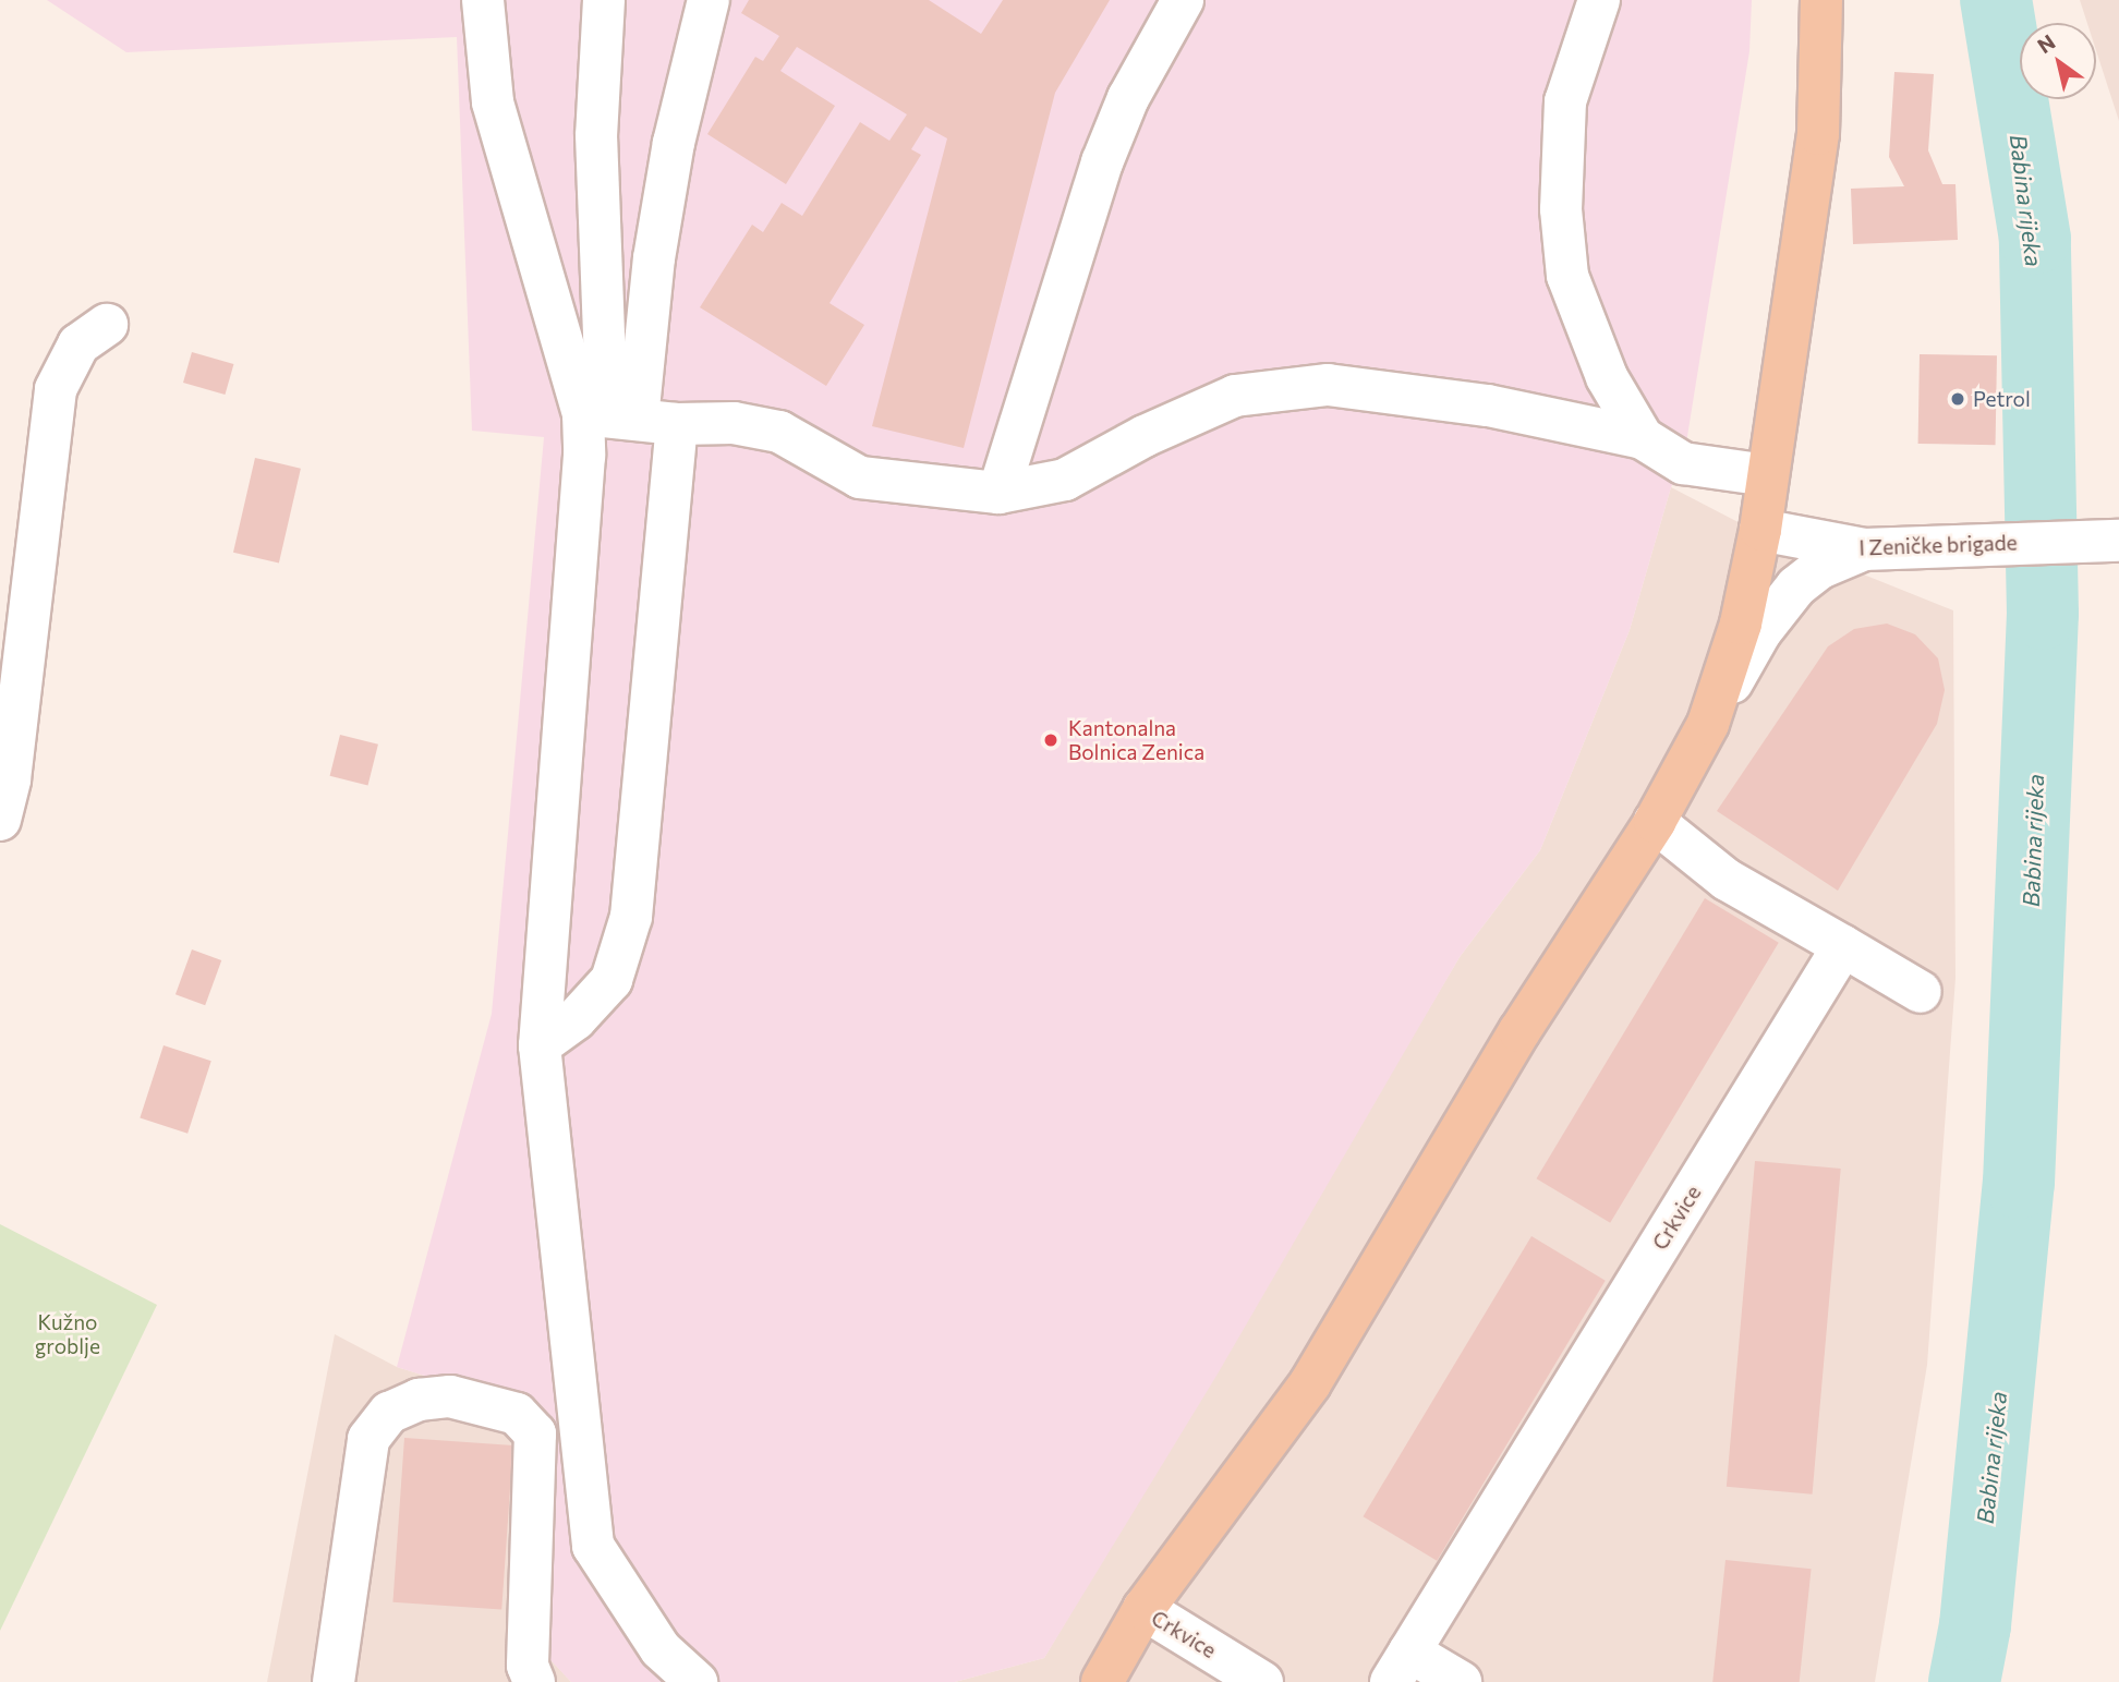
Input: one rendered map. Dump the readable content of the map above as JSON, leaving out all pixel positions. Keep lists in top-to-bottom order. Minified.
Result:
{"streets":{"street":["I Zeničke brigade","Crkvice"]},"water":["Babina rijeka"],"parks":["Kužno groblje"],"places":["Petrol","Kantonalna Bolnica Zenica"],"north":"top left"}
